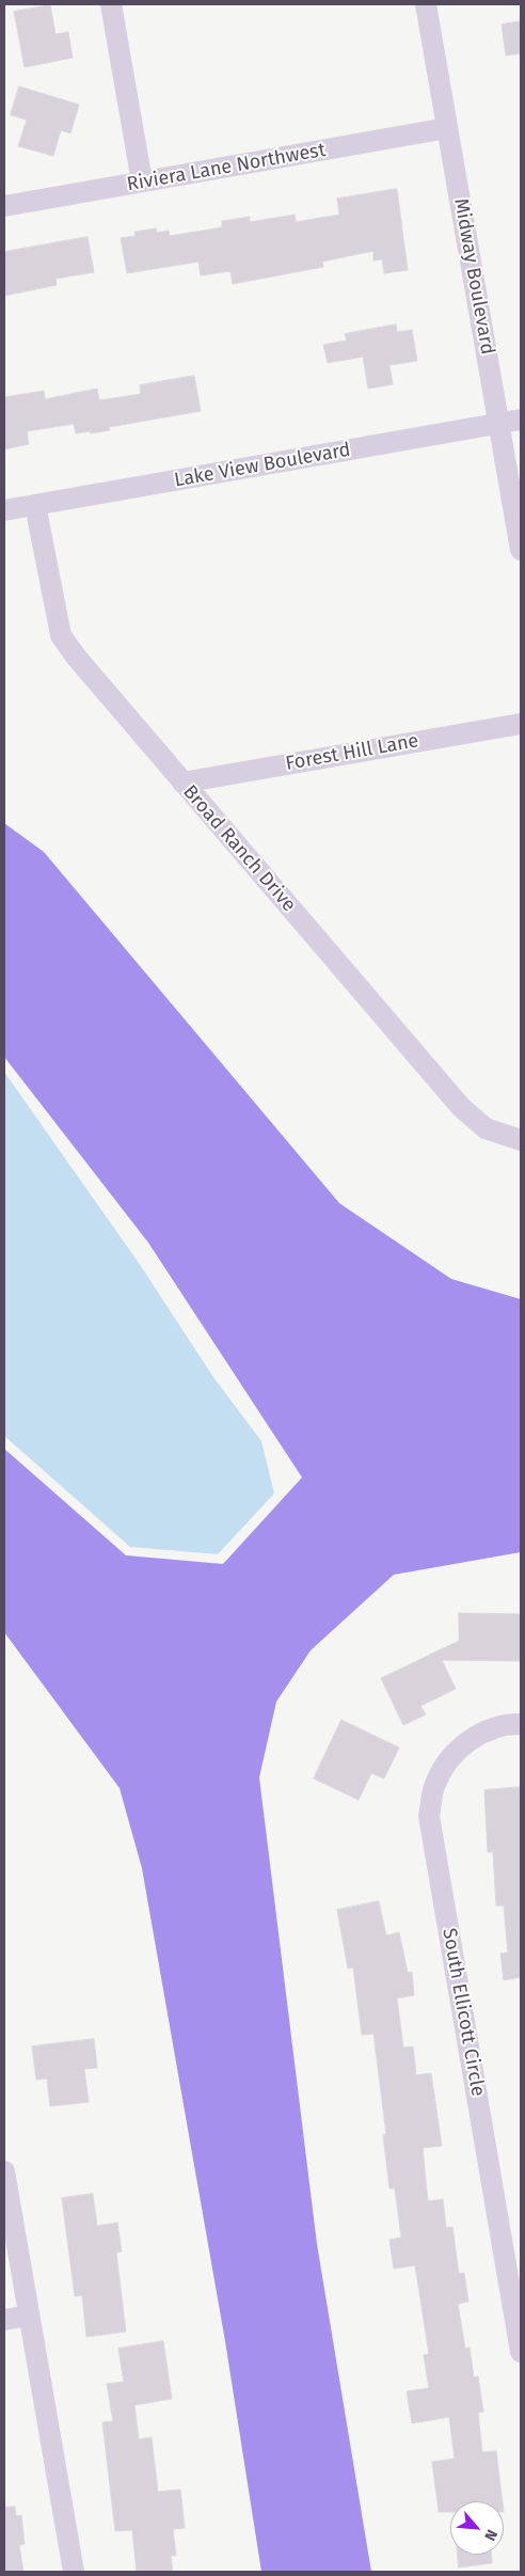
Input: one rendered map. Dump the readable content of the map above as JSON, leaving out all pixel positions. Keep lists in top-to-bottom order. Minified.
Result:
{"streets":{"street":["Riviera Lane Northwest","Midway Boulevard","Lake View Boulevard","Forest Hill Lane","Broad Ranch Drive","South Ellicott Circle"]},"crossings":[["Riviera Lane Northwest","Midway Boulevard"],["Midway Boulevard","Lake View Boulevard"],["Lake View Boulevard","Broad Ranch Drive"],["Forest Hill Lane","Broad Ranch Drive"]],"north":"bottom right"}
